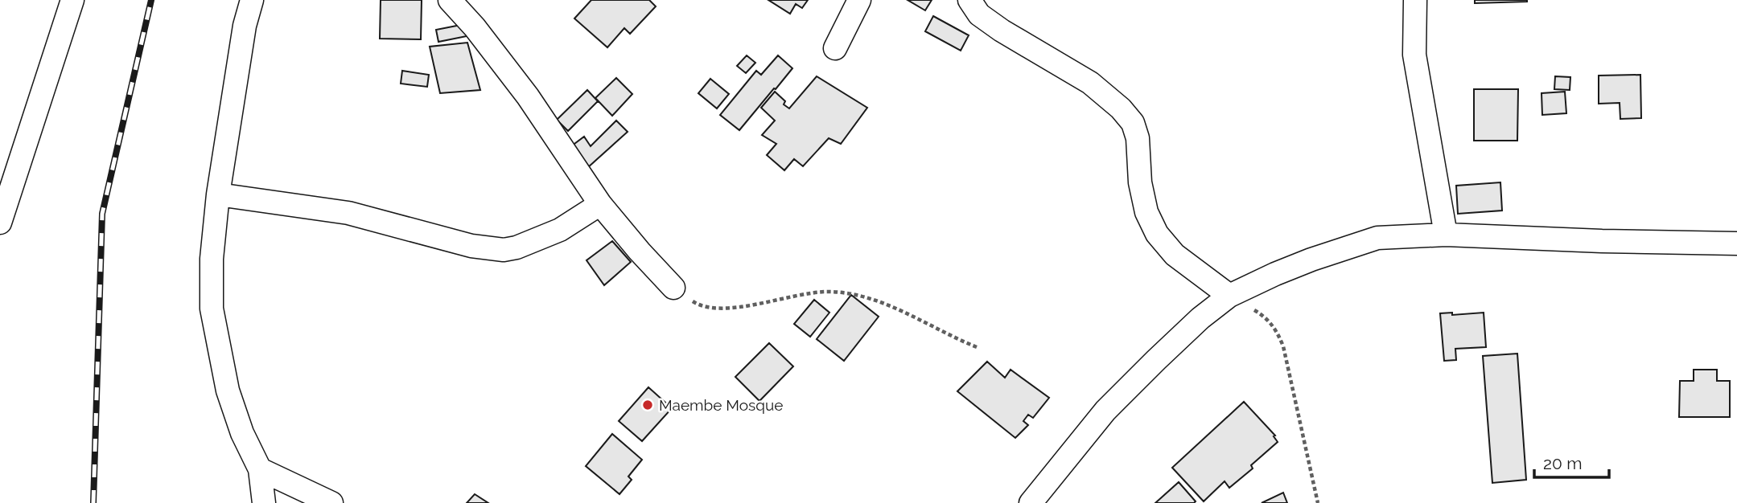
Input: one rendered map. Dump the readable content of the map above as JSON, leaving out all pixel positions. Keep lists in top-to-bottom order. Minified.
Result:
{"places":["Maembe Mosque"],"scale_bar":"20 m"}
